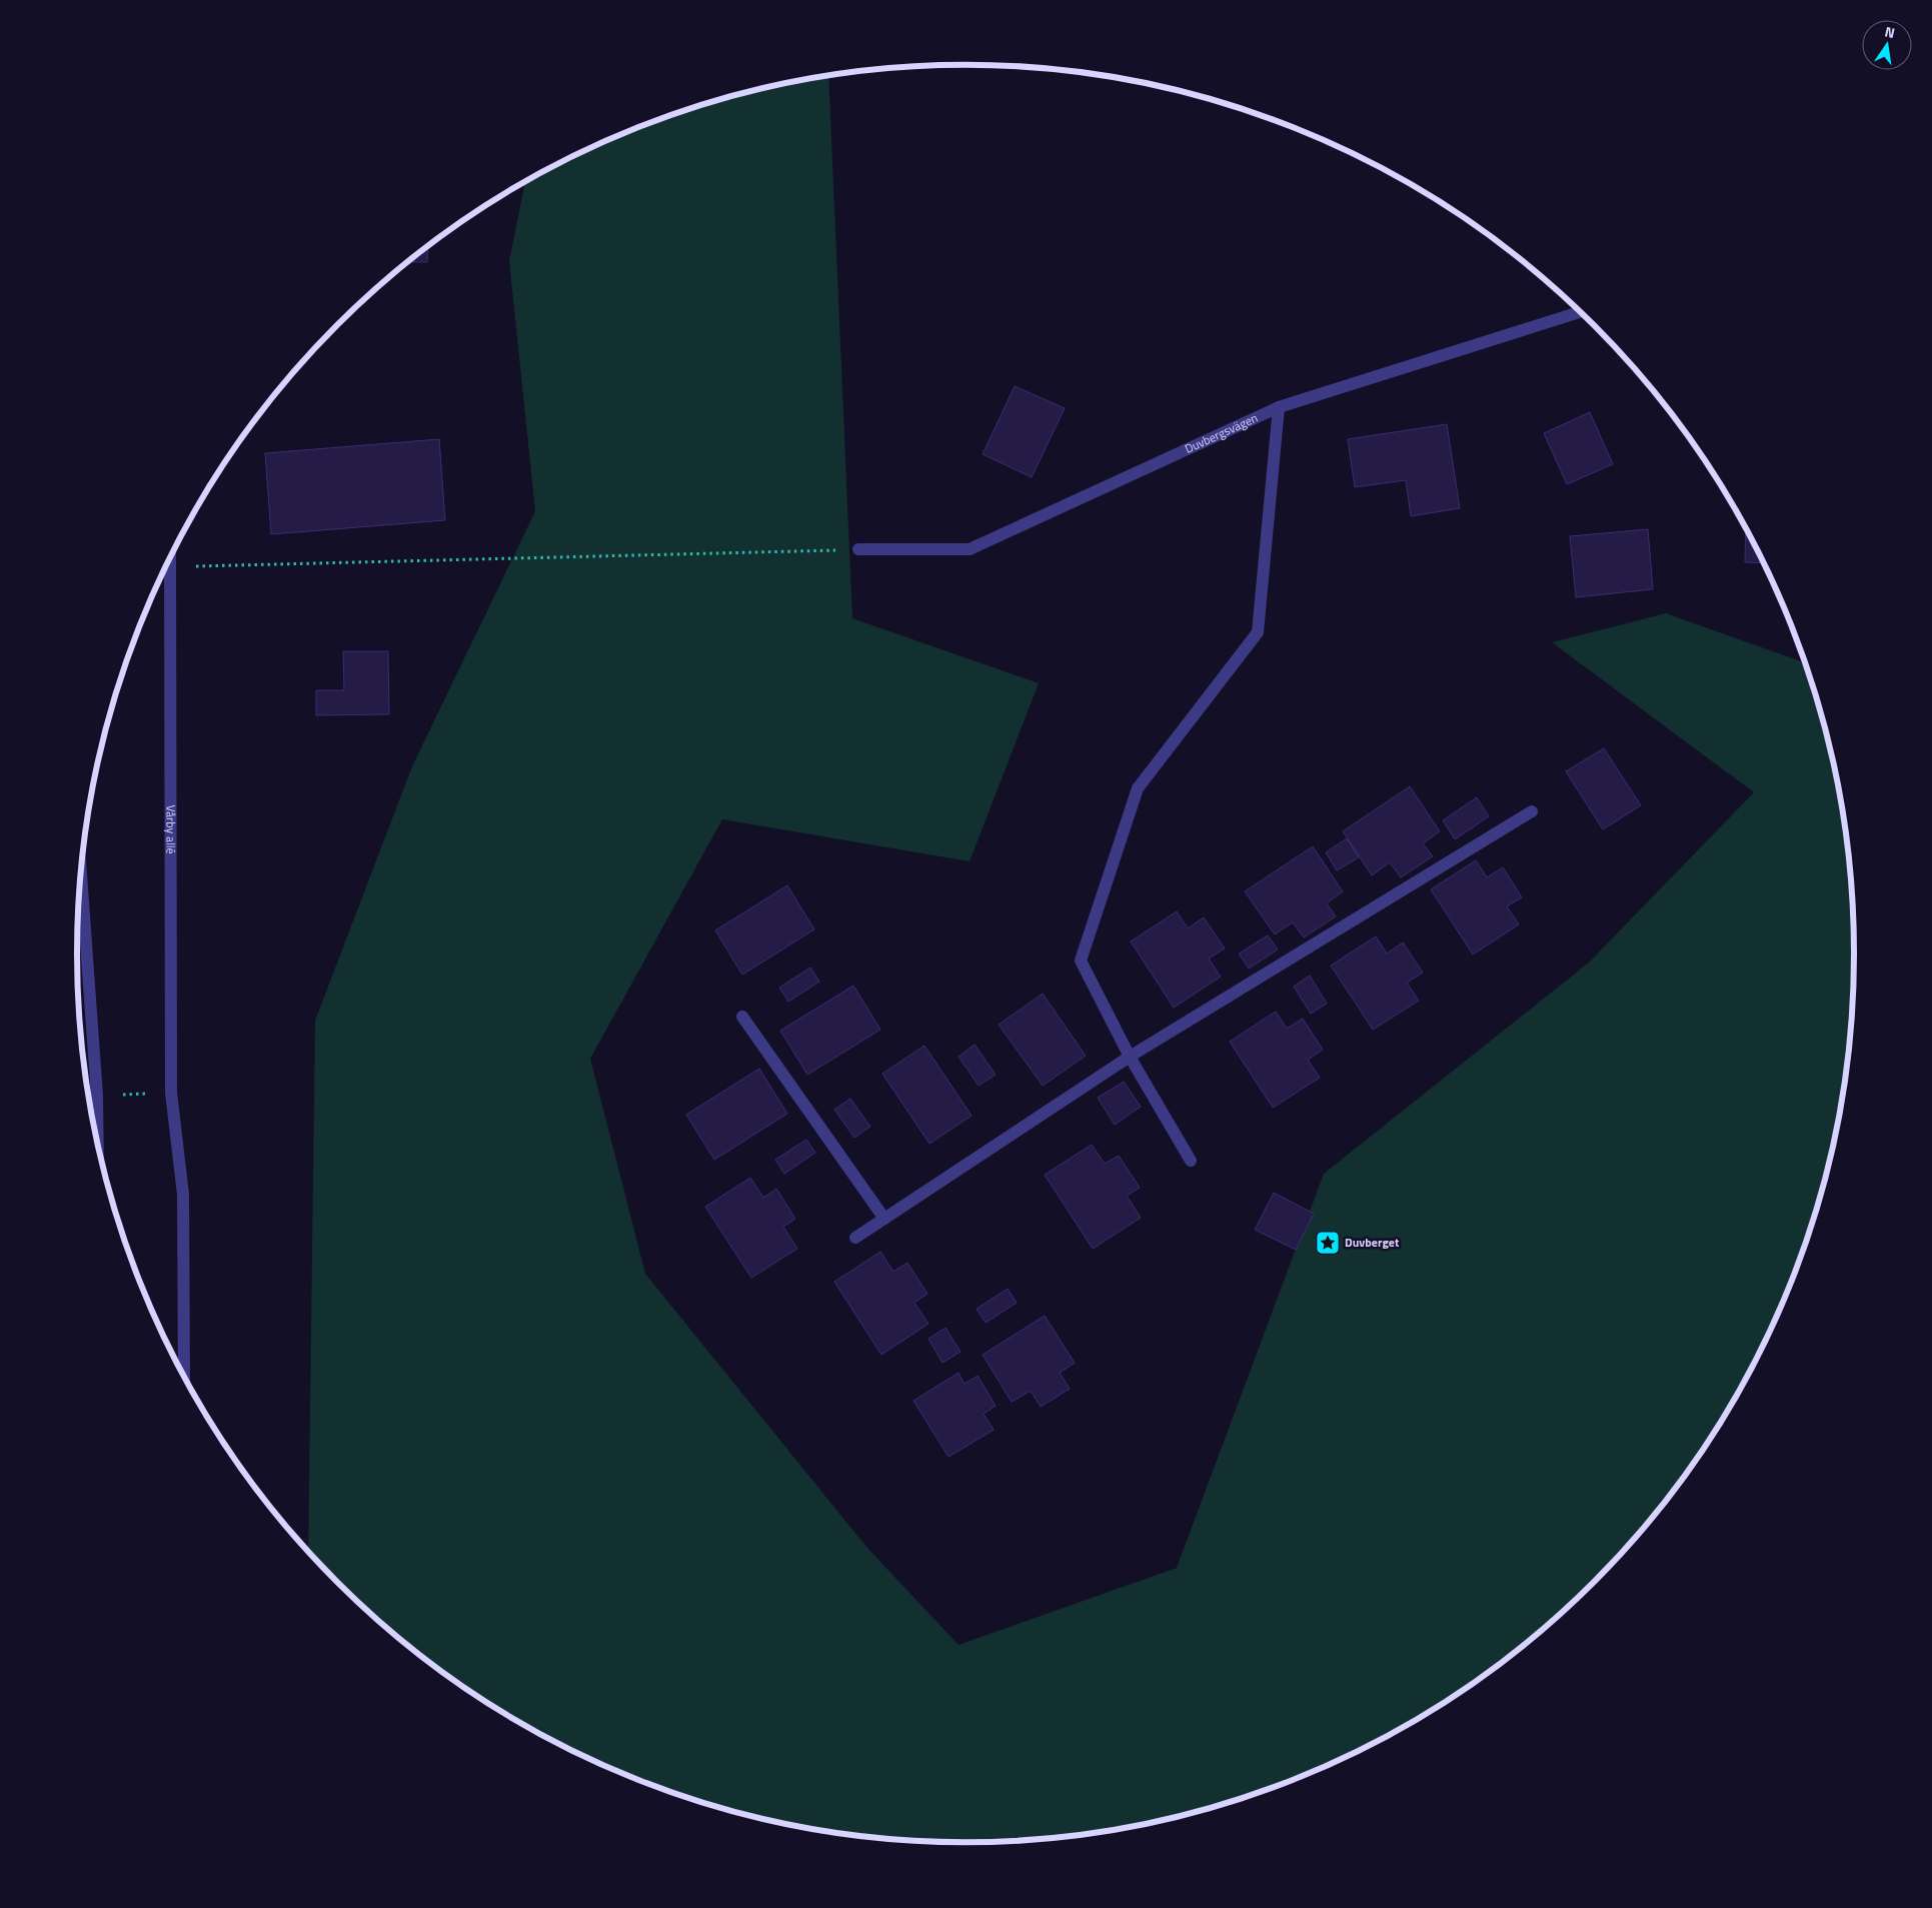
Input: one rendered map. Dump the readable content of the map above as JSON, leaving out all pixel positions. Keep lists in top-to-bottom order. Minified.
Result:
{"streets":{"street":["Duvbergsvägen","Vårby allé"]},"places":{"place":["Duvberget"]},"north":"top"}
